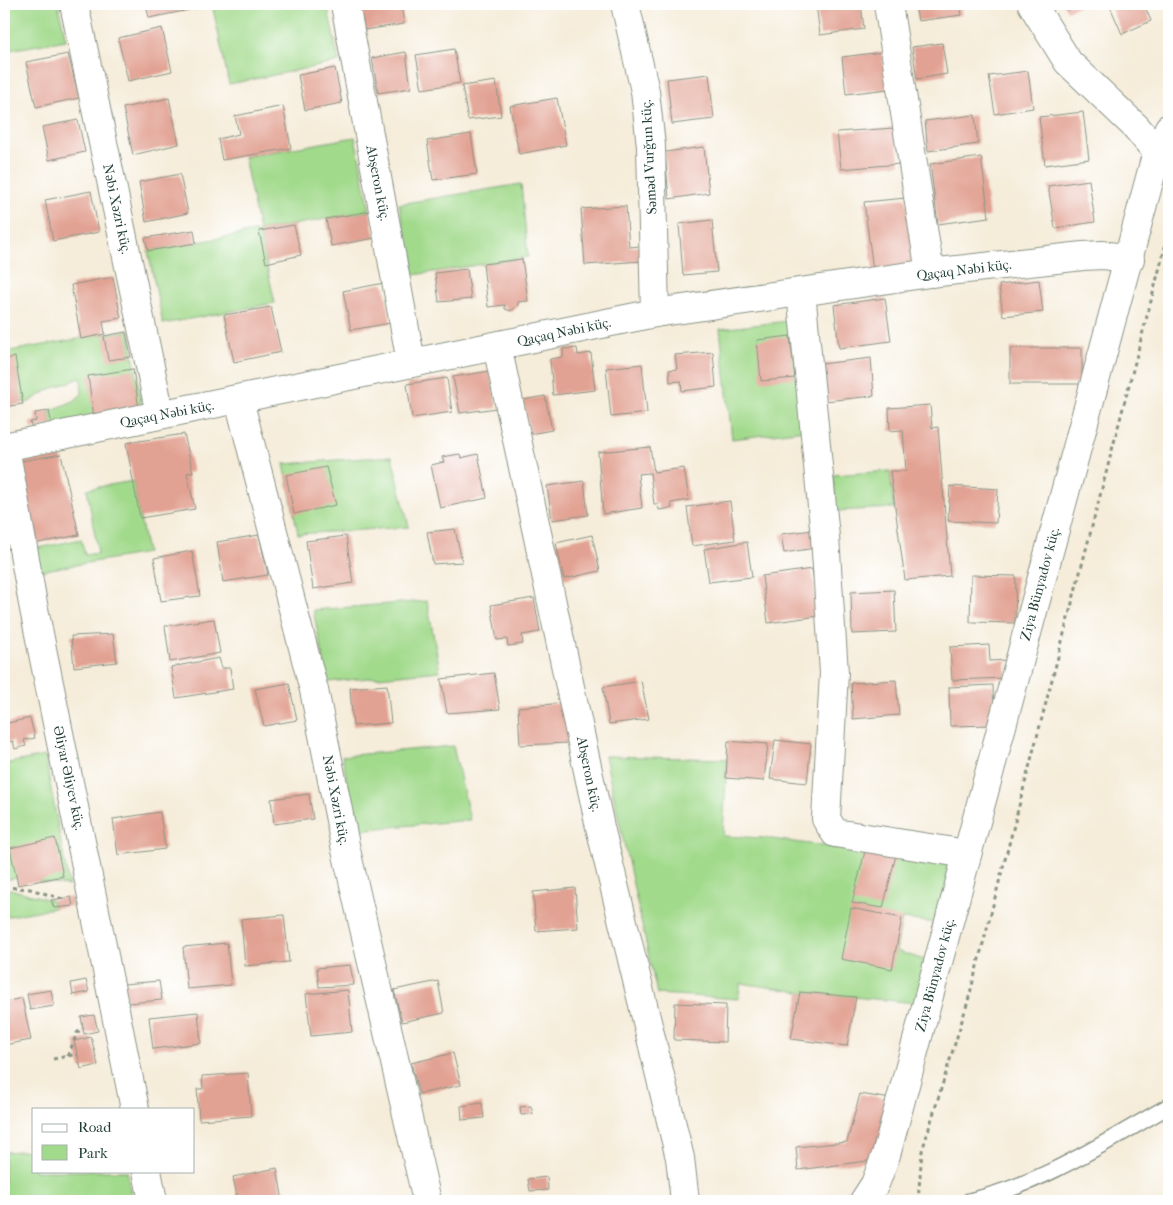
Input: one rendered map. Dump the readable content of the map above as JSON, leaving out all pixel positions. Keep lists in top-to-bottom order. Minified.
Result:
{"streets":{"street":["Səməd Vurğun küç.","Abşeron küç.","Nəbi Xəzri küç.","Qaçaq Nəbi küç.","Ziya Bünyadov küç.","Əliyar Əliyev küç."]},"crossings":[["Səməd Vurğun küç.","Qaçaq Nəbi küç."],["Abşeron küç.","Qaçaq Nəbi küç."],["Nəbi Xəzri küç.","Qaçaq Nəbi küç."],["Qaçaq Nəbi küç.","Ziya Bünyadov küç."],["Qaçaq Nəbi küç.","Əliyar Əliyev küç."]],"legend":["Road","Park"]}
